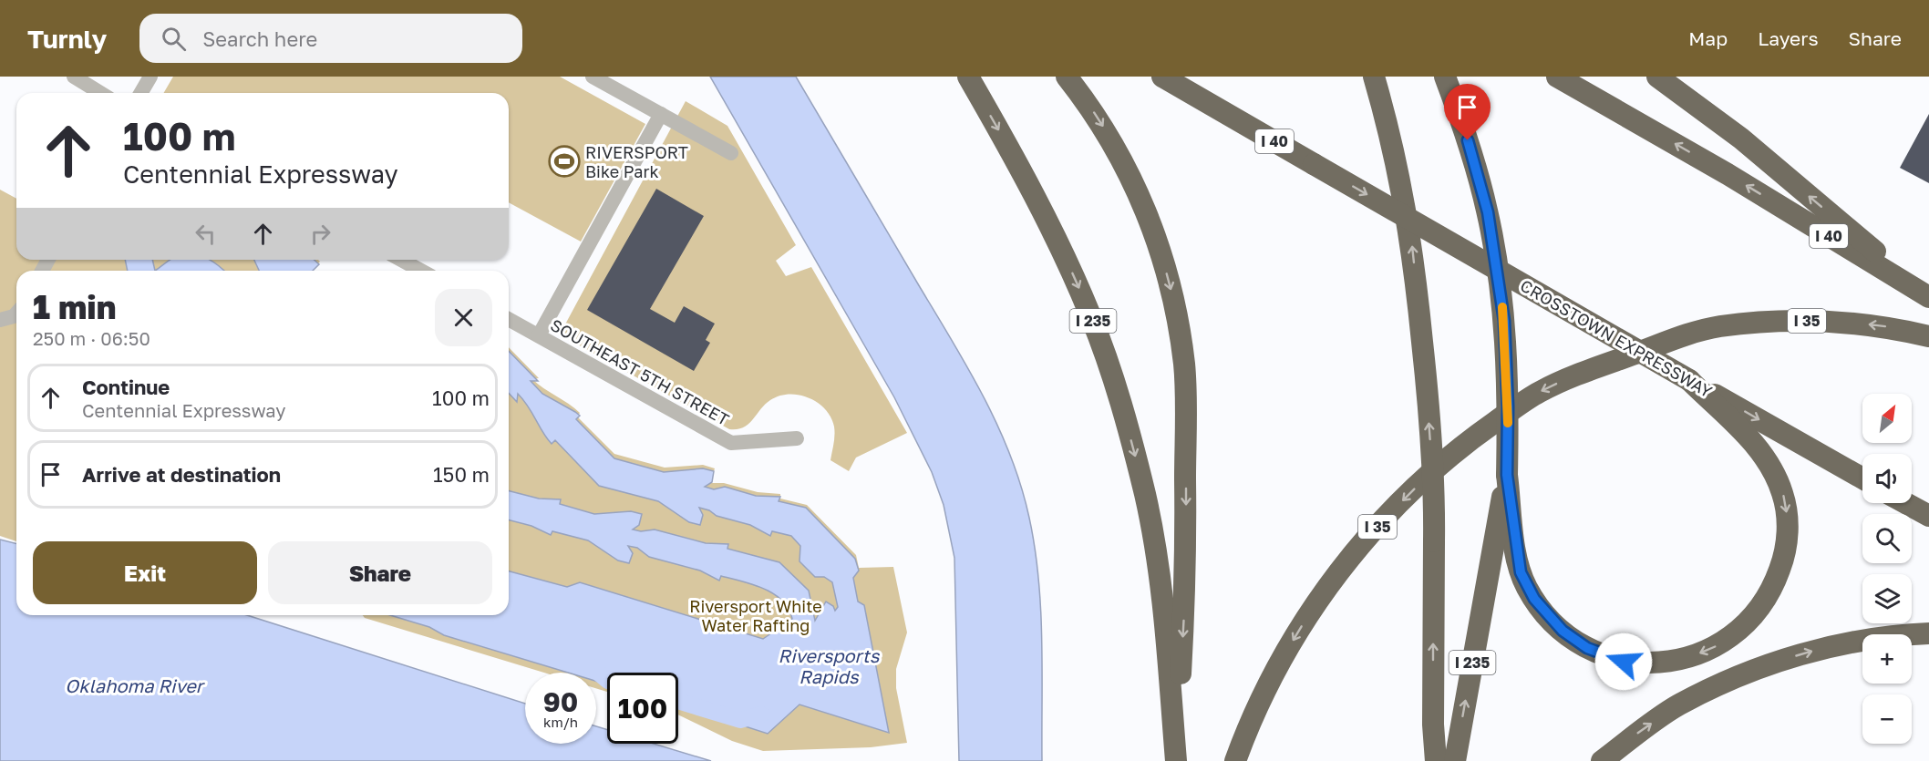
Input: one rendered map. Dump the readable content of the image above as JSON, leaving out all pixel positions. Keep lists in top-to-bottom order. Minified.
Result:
{"streets":{"highway":["I 40","I 235","I 35","CROSSTOWN EXPRESSWAY"],"street":["SOUTHEAST 5TH STREET"]},"water":["Riversports Rapids","Oklahoma River"],"parks":["Riversport White Water Rafting"],"places":{"sports":["RIVERSPORT Bike Park"]},"north":"top right","page":{"header":"Turnly","search":"Search here","nav":["Map","Layers","Share"],"turn":["100 m","Centennial Expressway"],"heading":["1 min","250 m · 06:50"],"list":[{"name":"Continue","note":"Centennial Expressway","value":"100 m"},{"name":"Arrive at destination","value":"150 m"}],"map_buttons":["+","−"],"buttons":["Exit","Share"],"speed":"90 km/h","limit":"100"}}
